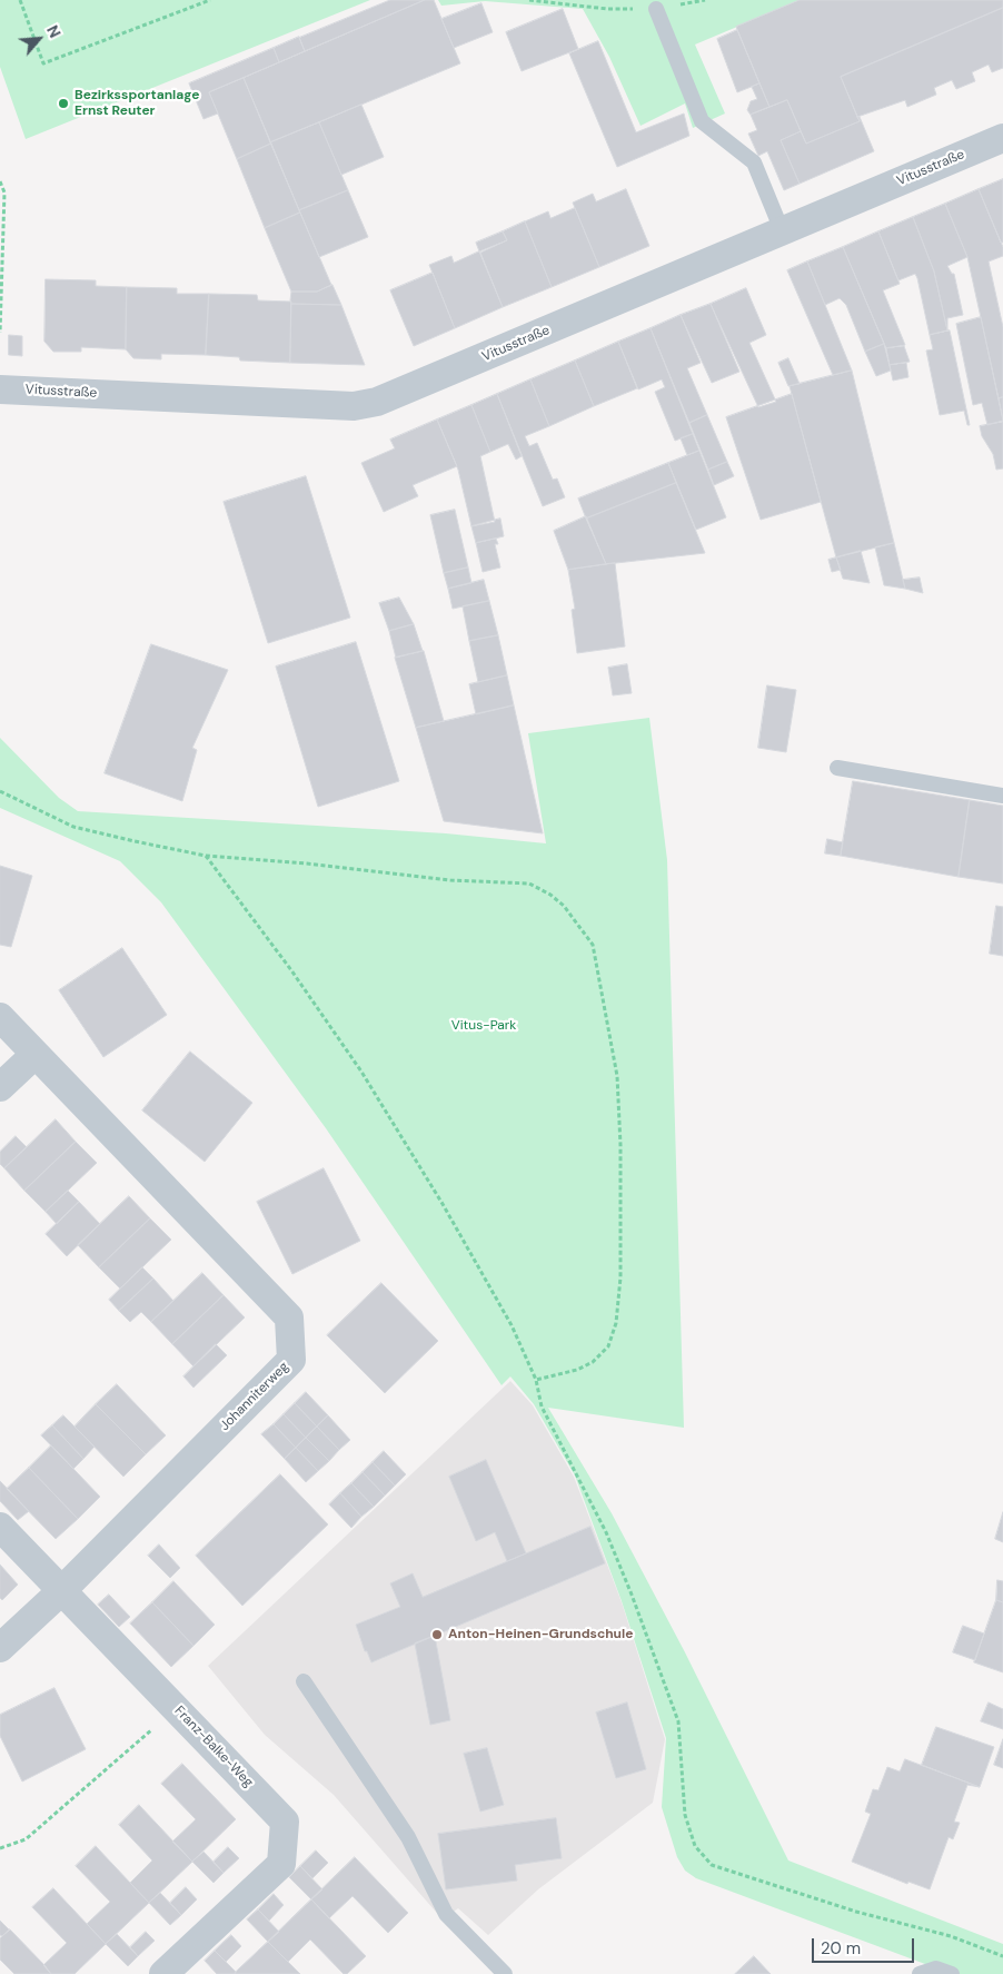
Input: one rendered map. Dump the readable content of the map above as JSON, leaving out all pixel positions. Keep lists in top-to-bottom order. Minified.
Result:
{"streets":{"street":["Vitusstraße","Johanniterweg","Franz-Balke-Weg"]},"crossings":[["Johanniterweg","Franz-Balke-Weg"]],"parks":["Vitus-Park"],"places":["Bezirkssportanlage Ernst Reuter","Anton-Heinen-Grundschule"],"scale_bar":"20 m","north":"top right"}
